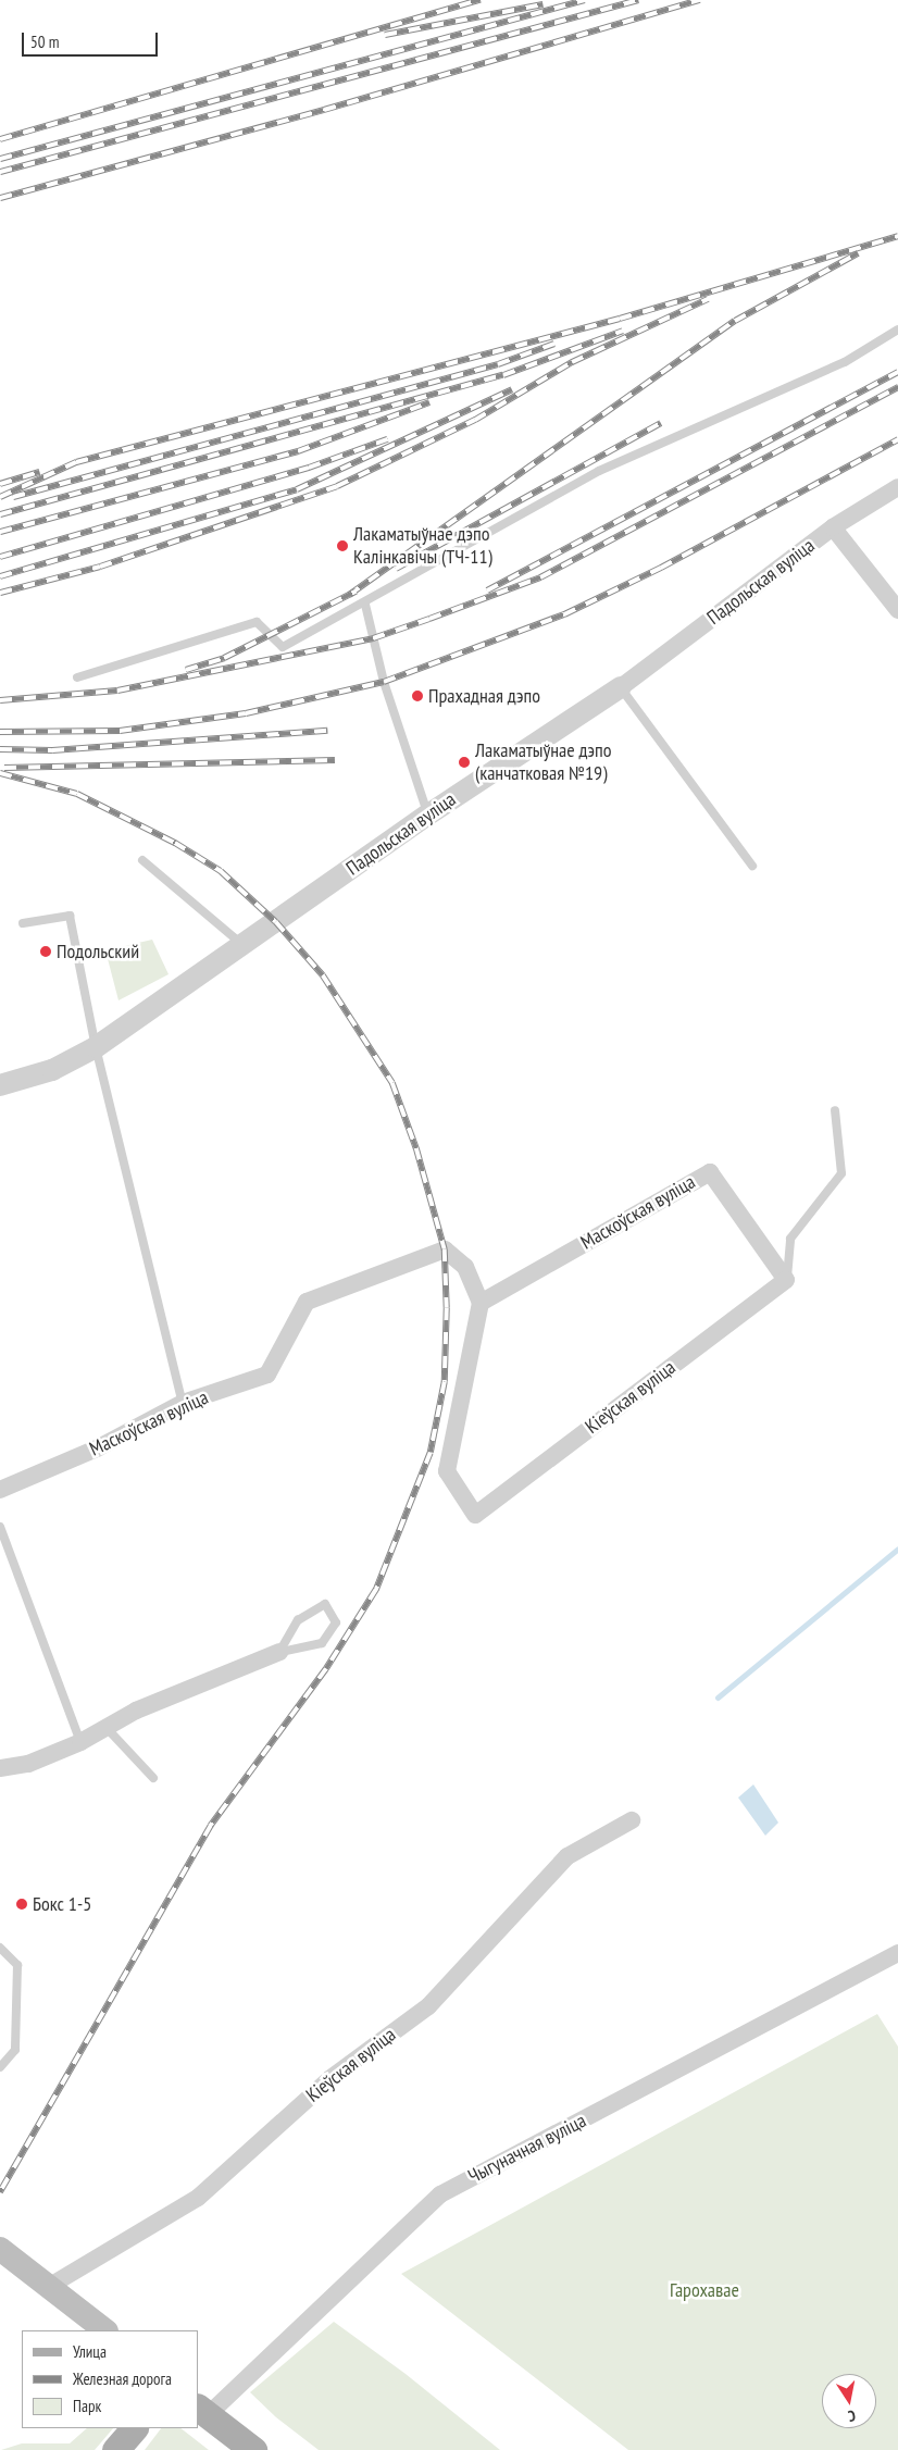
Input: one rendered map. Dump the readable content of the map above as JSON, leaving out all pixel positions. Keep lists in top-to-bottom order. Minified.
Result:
{"streets":{"street":["Падольская вуліца","Маскоўская вуліца","Кіеўская вуліца","Чыгуначная вуліца"]},"crossings":[["Маскоўская вуліца","Кіеўская вуліца"]],"parks":["Гарохавае"],"places":["Лакаматыўнае дэпо Калінкавічы (ТЧ-11)","Прахадная дэпо","Лакаматыўнае дэпо (канчатковая №19)","Подольский","Бокс 1-5"],"legend":["Улица","Железная дорога","Парк"],"scale_bar":"50 m","north":"bottom"}
